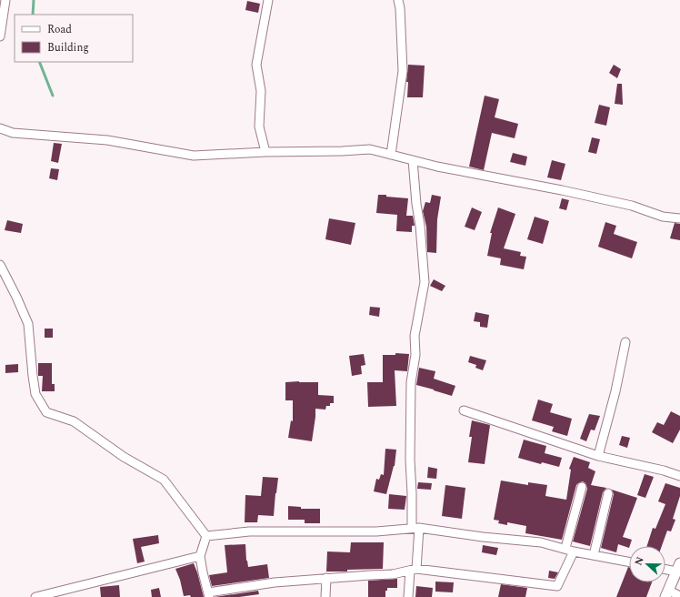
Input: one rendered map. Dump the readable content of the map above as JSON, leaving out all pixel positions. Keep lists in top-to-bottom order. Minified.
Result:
{"legend":["Road","Building"],"north":"left"}
